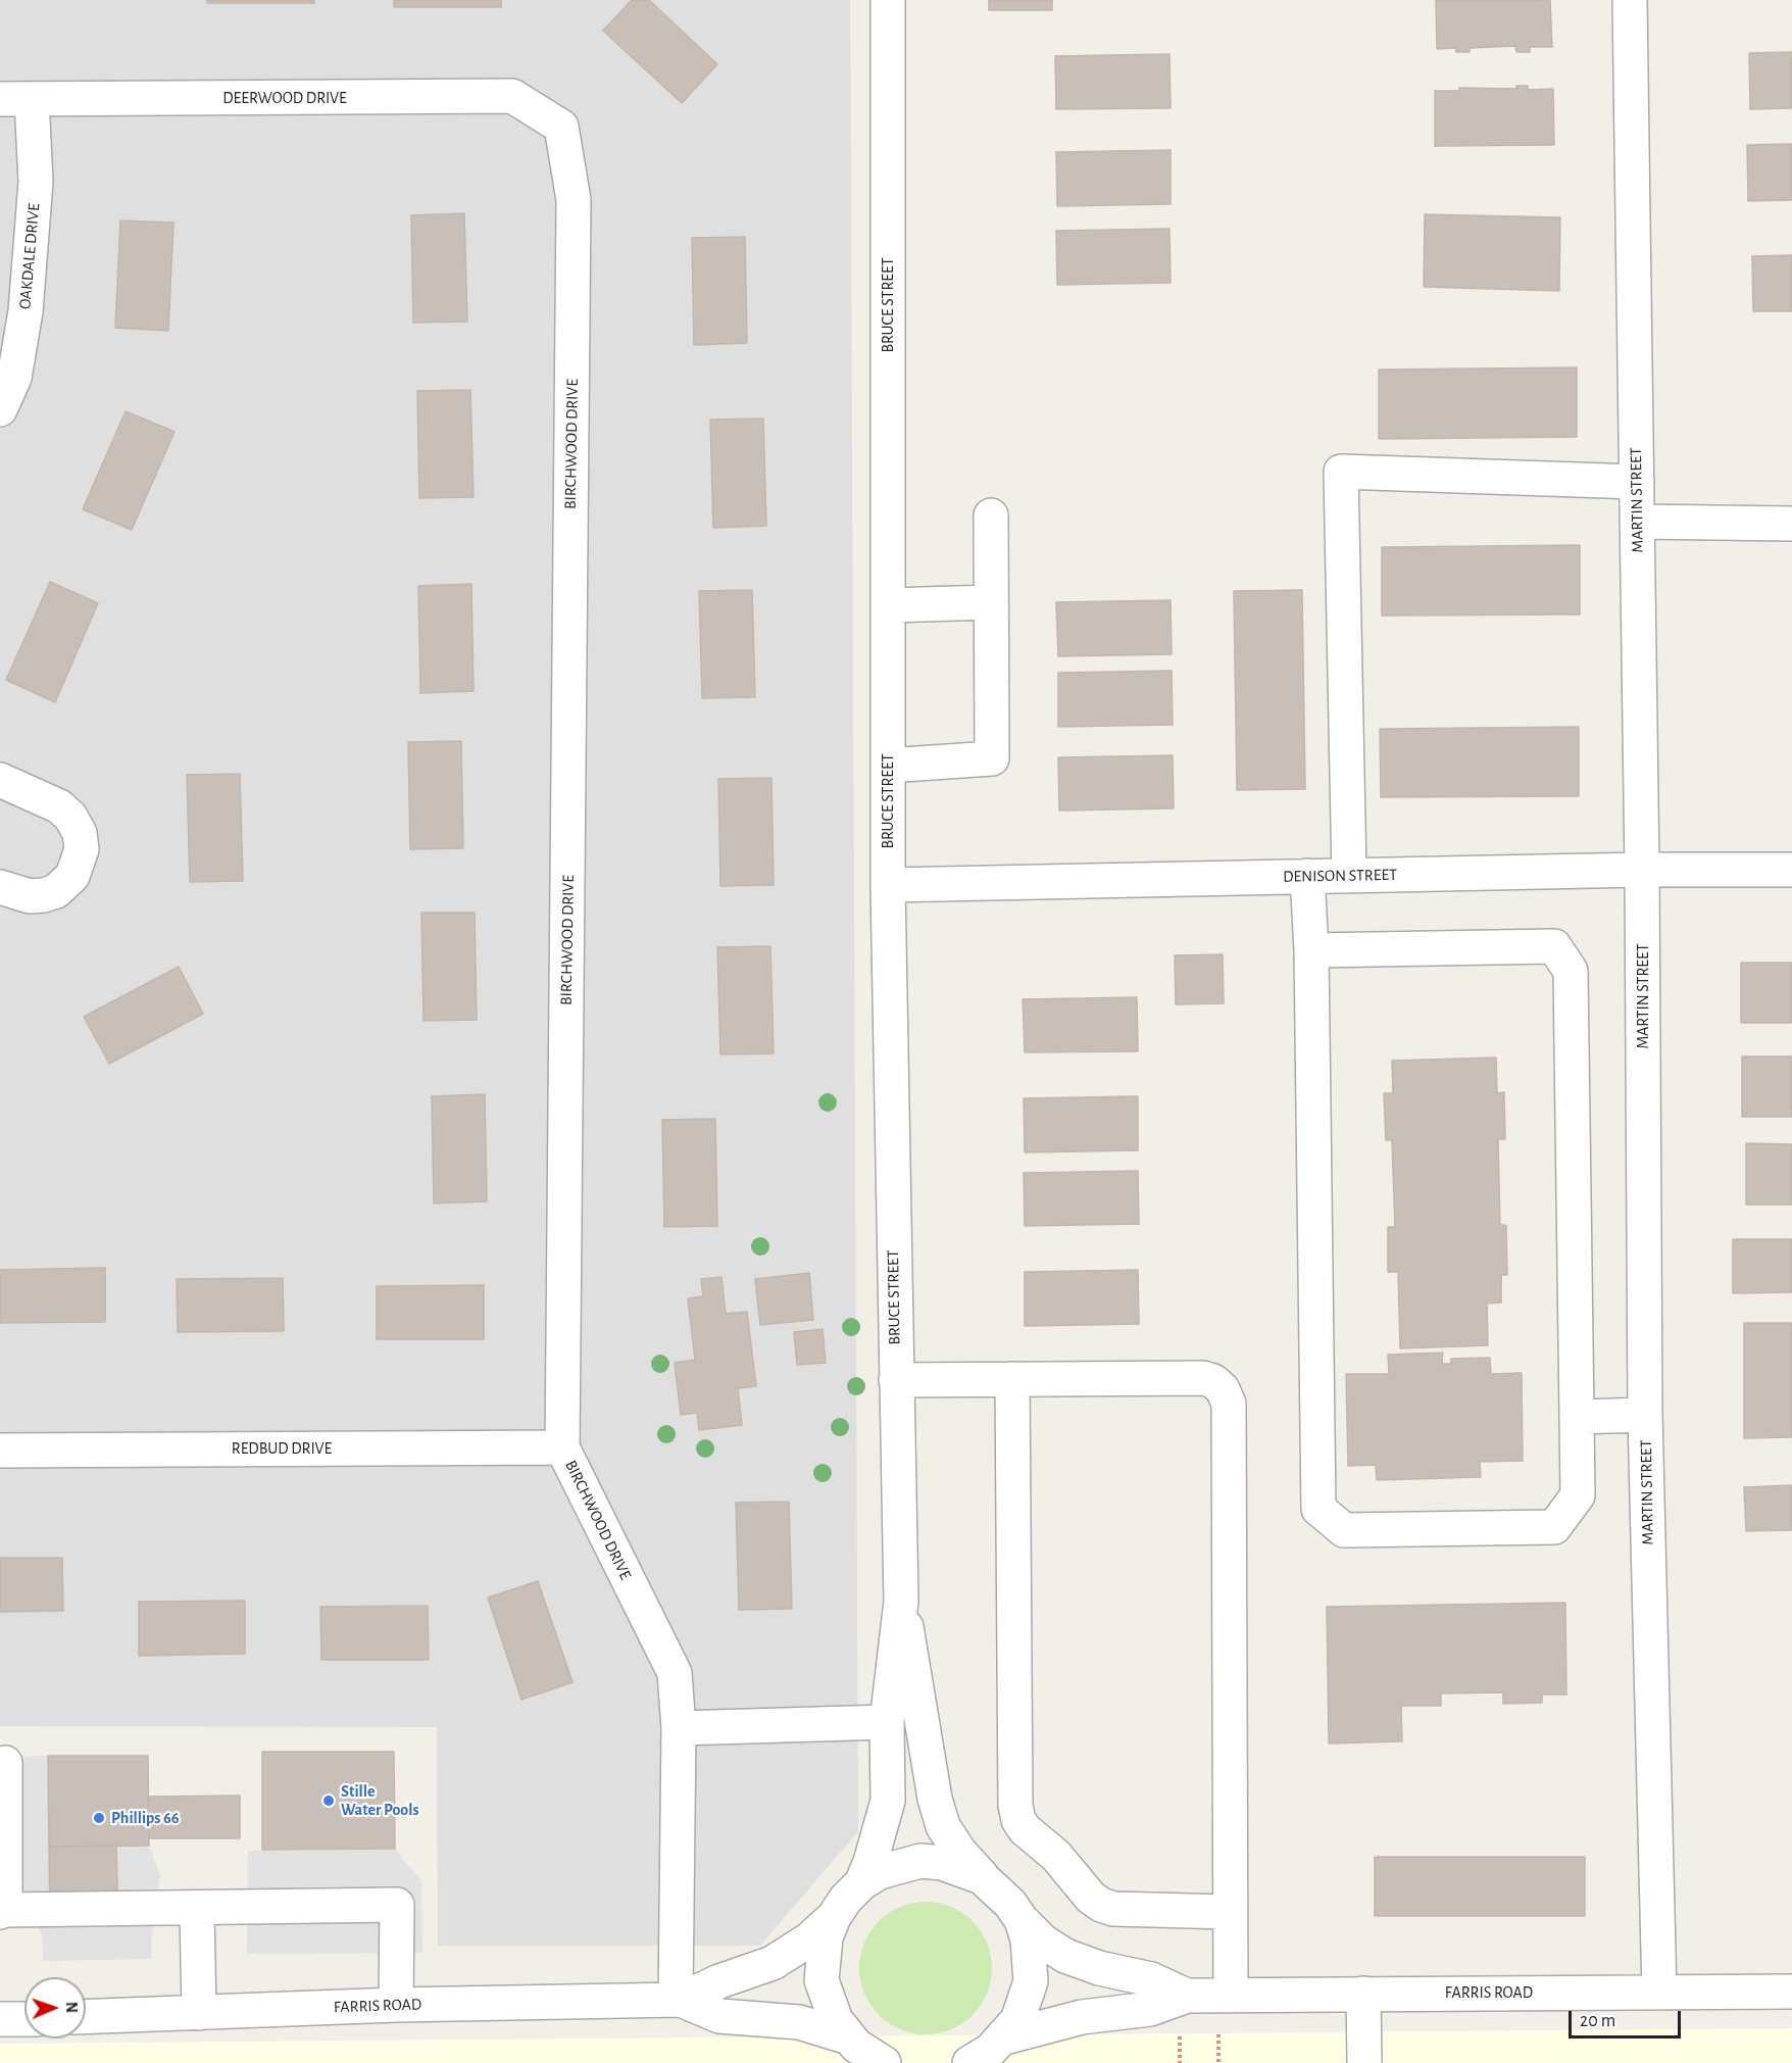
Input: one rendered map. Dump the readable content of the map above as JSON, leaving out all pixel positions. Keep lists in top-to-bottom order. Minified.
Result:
{"streets":{"street":["DEERWOOD DRIVE","OAKDALE DRIVE","BRUCE STREET","BIRCHWOOD DRIVE","MARTIN STREET","DENISON STREET","REDBUD DRIVE","FARRIS ROAD"]},"crossings":[["DEERWOOD DRIVE","OAKDALE DRIVE"],["DEERWOOD DRIVE","BIRCHWOOD DRIVE"],["BRUCE STREET","DENISON STREET"],["BIRCHWOOD DRIVE","REDBUD DRIVE"],["BIRCHWOOD DRIVE","FARRIS ROAD"],["MARTIN STREET","DENISON STREET"],["MARTIN STREET","FARRIS ROAD"]],"places":["Stille Water Pools","Phillips 66"],"scale_bar":"20 m","north":"right"}
